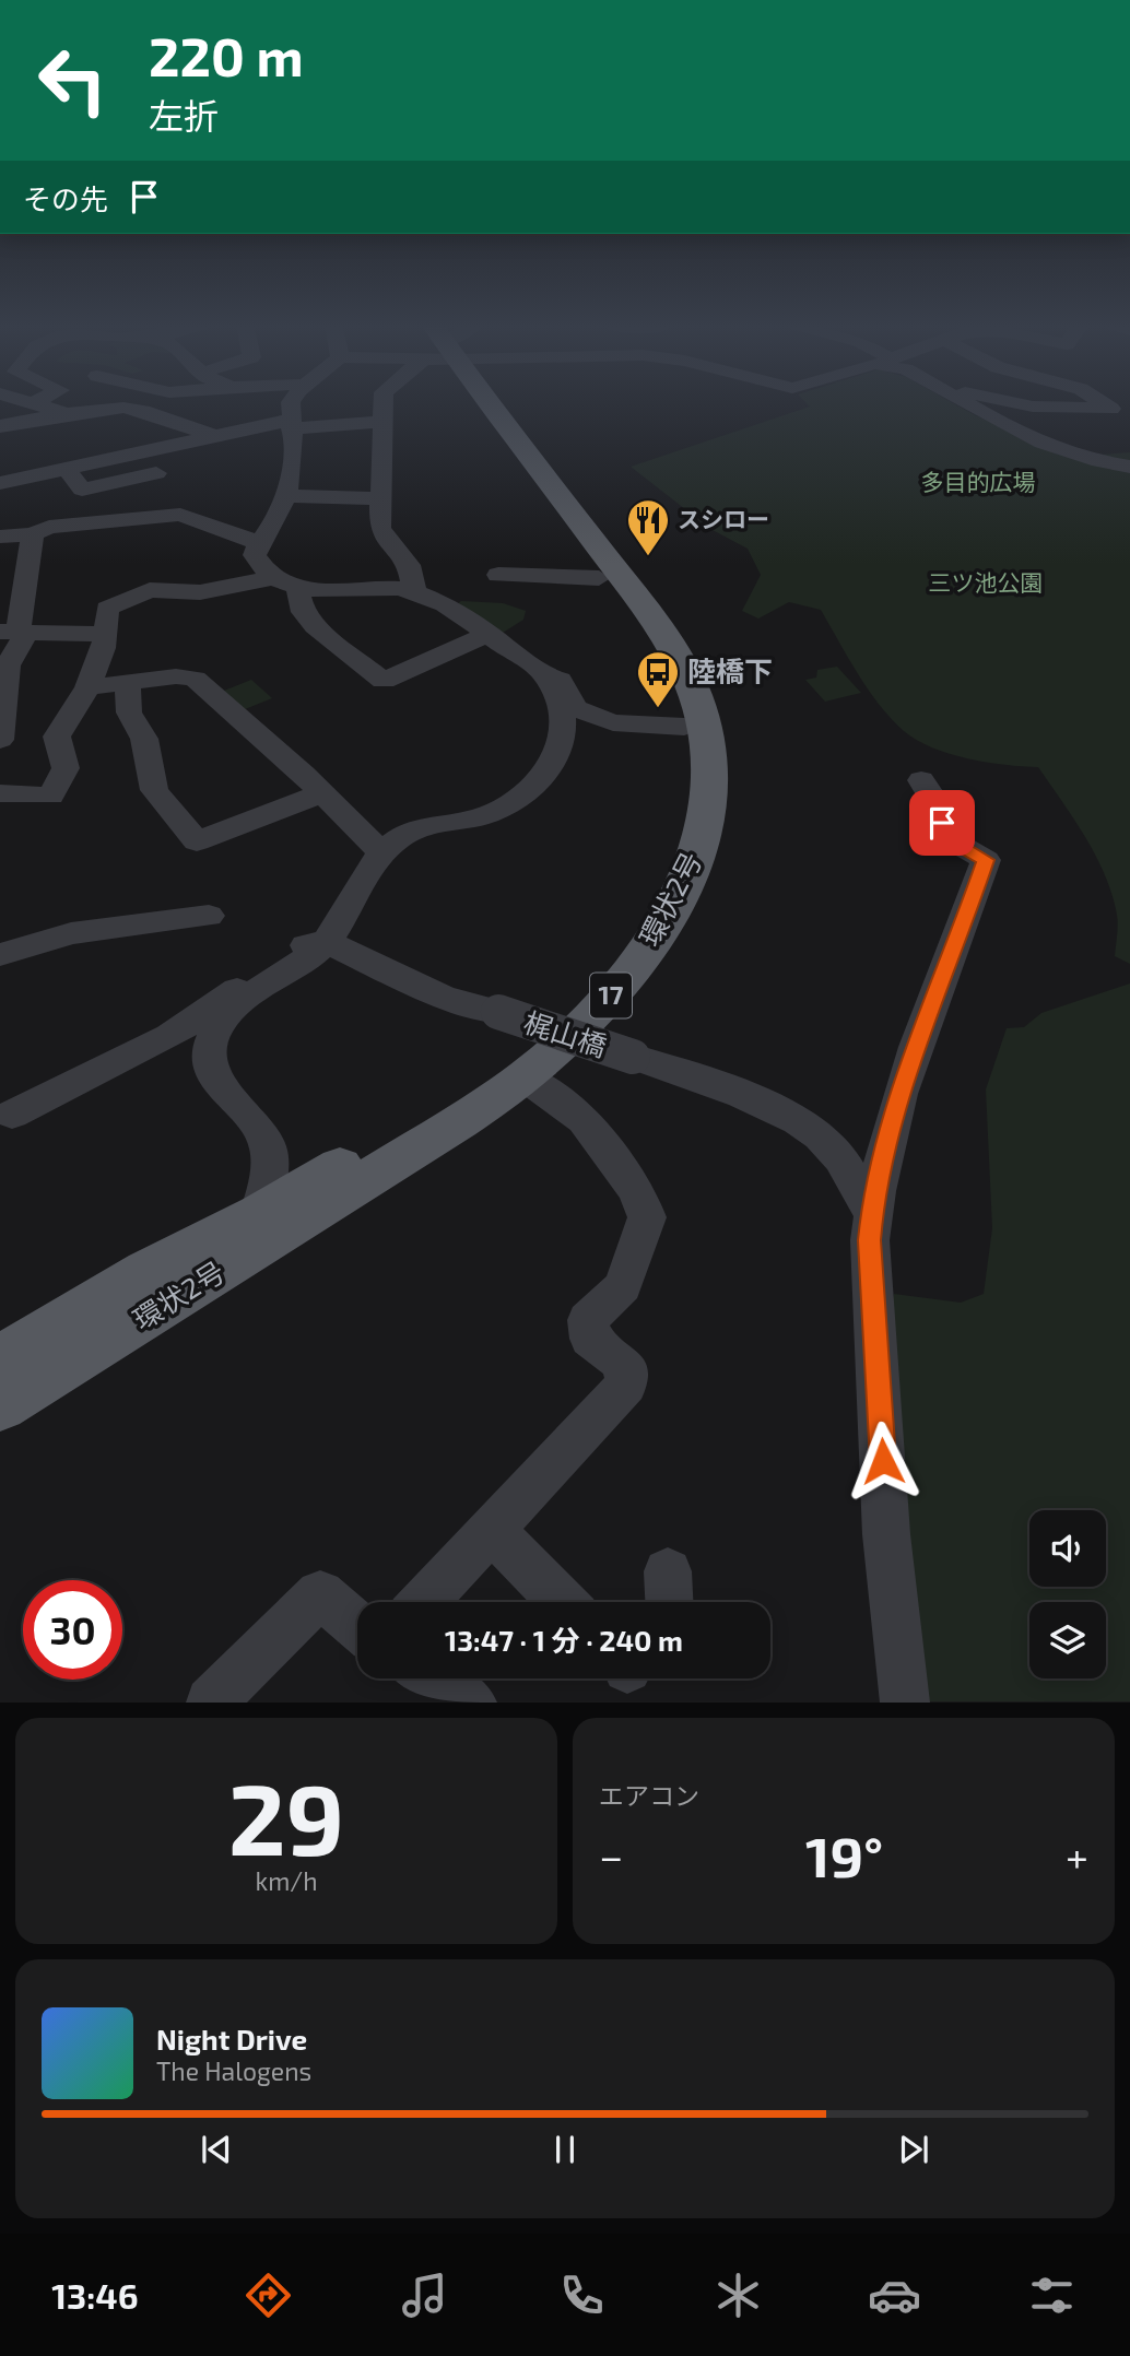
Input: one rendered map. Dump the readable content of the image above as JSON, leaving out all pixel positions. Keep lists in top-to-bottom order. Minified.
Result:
{"streets":{"main road":["環状2号","17"],"street":["梶山橋"]},"parks":["多目的広場","三ツ池公園"],"places":{"restaurant":["スシロー"],"bus stop":["陸橋下"]},"page":{"turn":["220 m","左折"],"then":"その先","limit":"30","trip":"13:47 · 1 分 · 240 m","tile":[["29","km/h"],"エアコン"],"heat":["−","19°","+"],"song":["Night Drive","The Halogens"],"tabs":"13:46"}}
